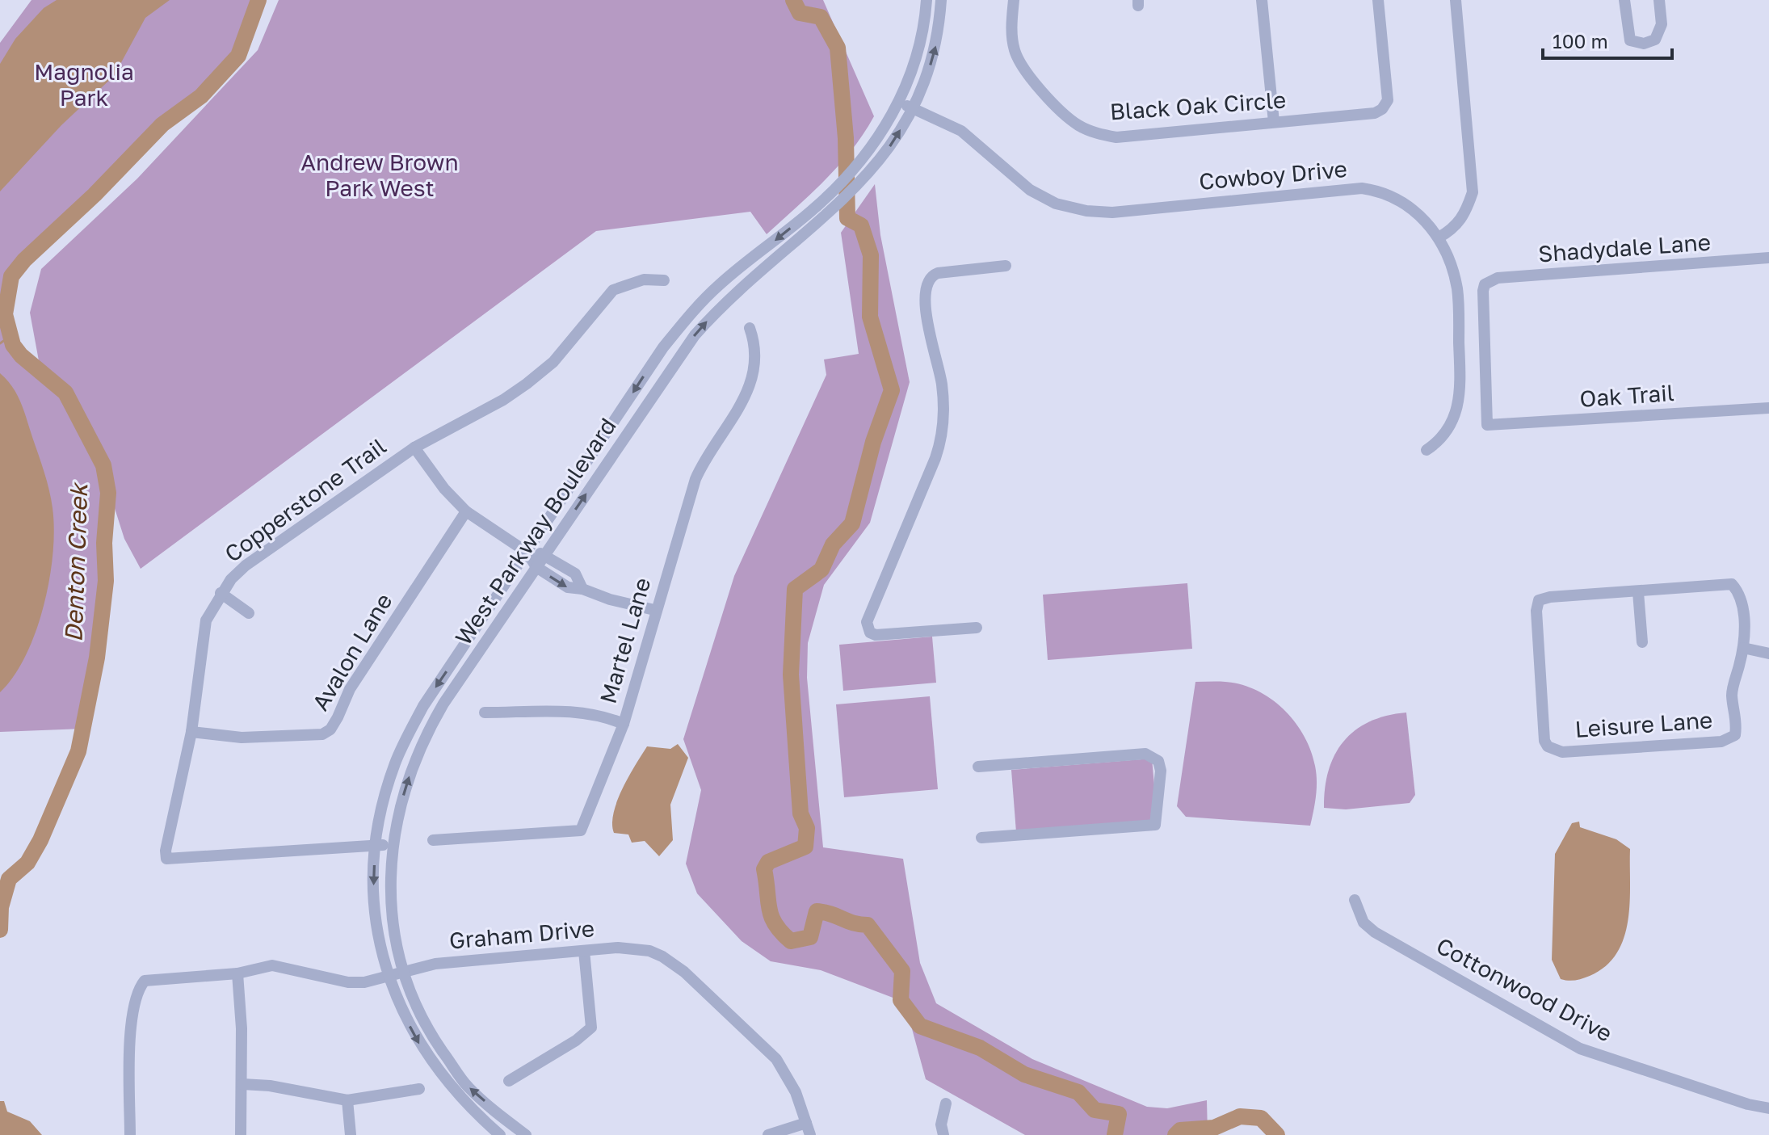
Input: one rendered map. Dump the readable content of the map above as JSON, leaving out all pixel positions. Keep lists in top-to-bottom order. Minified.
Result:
{"streets":{"street":["Black Oak Circle","Cowboy Drive","Shadydale Lane","Oak Trail","Copperstone Trail","West Parkway Boulevard","Martel Lane","Avalon Lane","Leisure Lane","Graham Drive","Cottonwood Drive"]},"crossings":[["Cowboy Drive","West Parkway Boulevard"],["Shadydale Lane","Oak Trail"],["Copperstone Trail","West Parkway Boulevard"],["Copperstone Trail","Avalon Lane"],["West Parkway Boulevard","Graham Drive"]],"water":["Denton Creek"],"parks":["Magnolia Park","Andrew Brown Park West"],"scale_bar":"100 m"}
